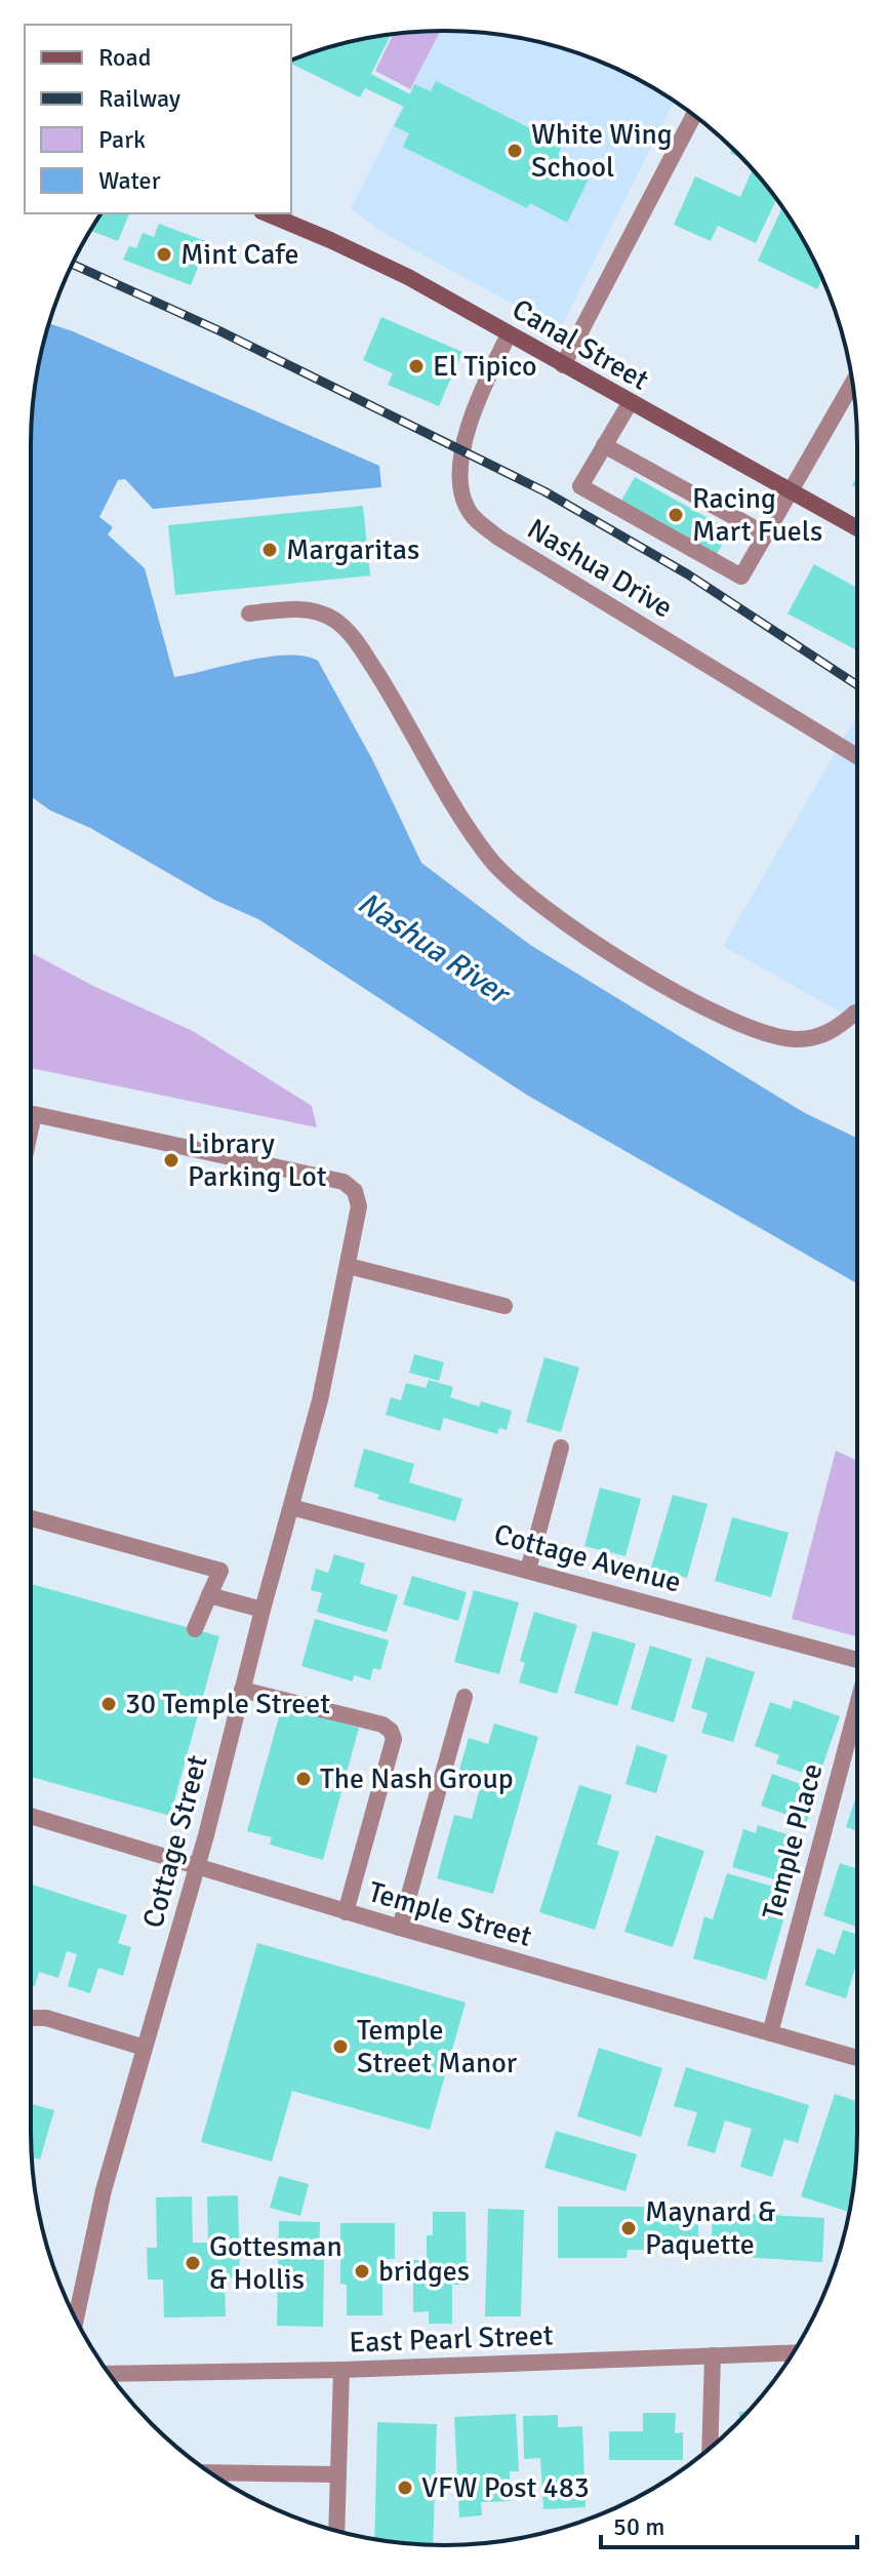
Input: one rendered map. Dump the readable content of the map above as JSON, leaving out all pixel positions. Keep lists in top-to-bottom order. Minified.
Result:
{"streets":{"street":["Canal Street","Nashua Drive","Cottage Avenue","Cottage Street","Temple Place","Temple Street","East Pearl Street"]},"crossings":[["Canal Street","Nashua Drive"],["Cottage Avenue","Cottage Street"],["Cottage Street","Temple Street"],["Temple Place","Temple Street"]],"water":["Nashua River"],"places":["White Wing School","Mint Cafe","El Tipico","Racing Mart Fuels","Margaritas","Library Parking Lot","30 Temple Street","The Nash Group","Temple Street Manor","Maynard & Paquette","Gottesman & Hollis","bridges","VFW Post 483"],"legend":["Road","Railway","Park","Water"],"scale_bar":"50 m"}
